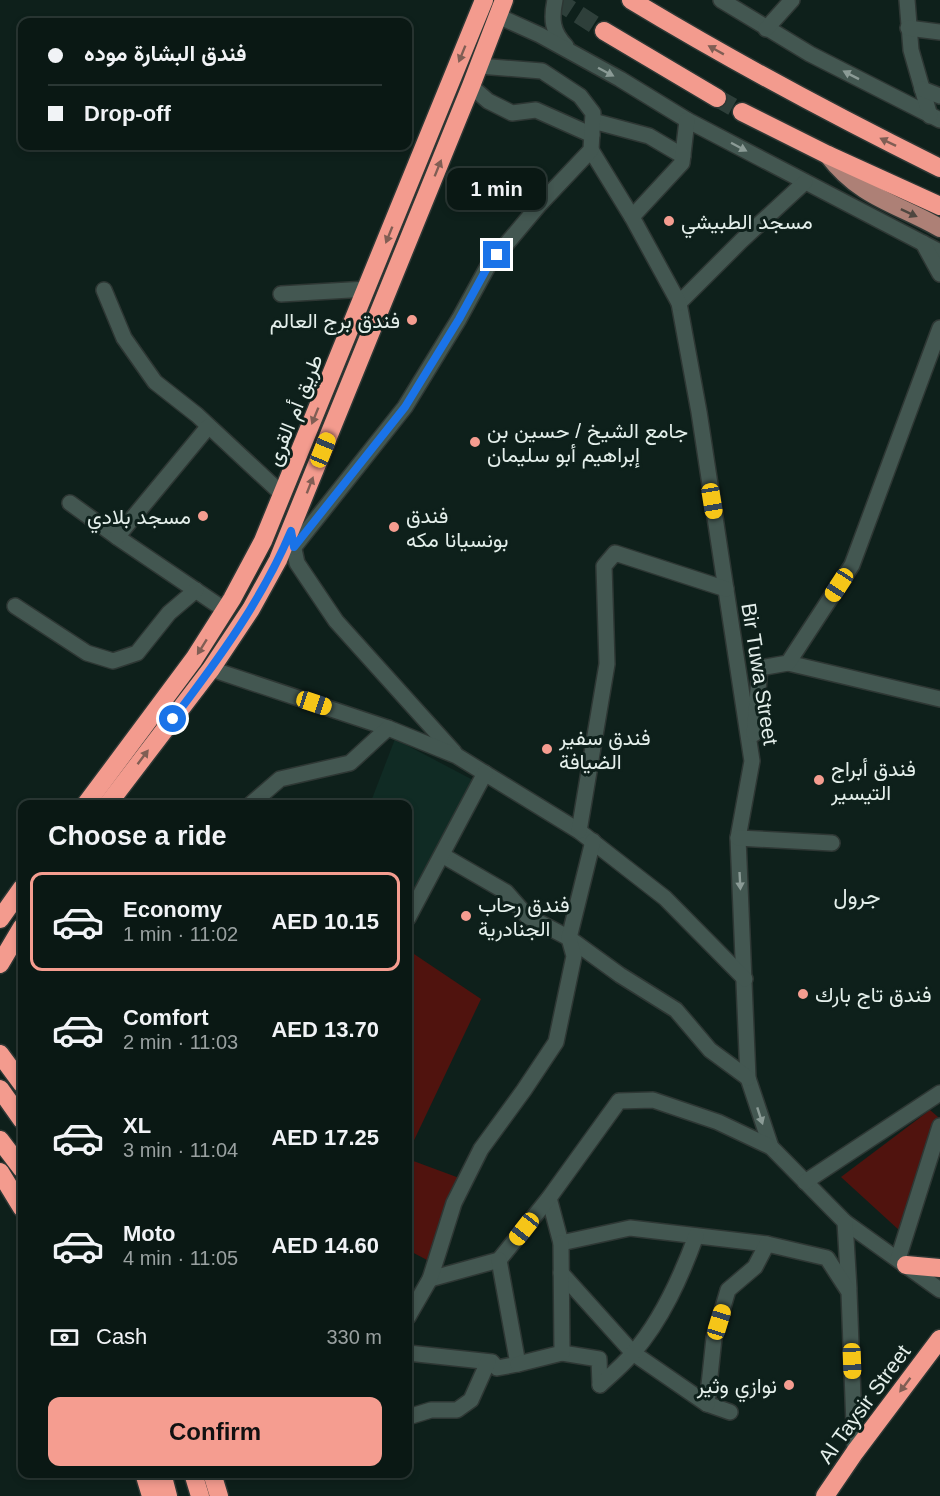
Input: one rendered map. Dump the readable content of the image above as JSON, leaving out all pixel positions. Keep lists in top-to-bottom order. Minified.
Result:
{"streets":{"highway":["طريق أم القرى","Al Taysir Street"],"street":["Bir Tuwa Street"]},"one_way":["Al Taysir Street"],"districts":["جرول"],"places":["مسجد الطبيشي","فندق برج العالم","جامع الشيخ / حسين بن إبراهيم أبو سليمان","مسجد بلادي","فندق بونسيانا مكه","فندق سفير الضيافة","فندق أبراج التيسير","فندق رحاب الجنادرية","فندق تاج بارك","نوازي وثير"],"page":{"banner":["فندق البشارة موده","Drop-off"],"bubble":"1 min","heading":"Choose a ride","list":[{"name":"Economy","note":"1 min · 11:02","value":"AED 10.15"},{"name":"Comfort","note":"2 min · 11:03","value":"AED 13.70"},{"name":"XL","note":"3 min · 11:04","value":"AED 17.25"},{"name":"Moto","note":"4 min · 11:05","value":"AED 14.60"}],"pay":["Cash","330 m"],"buttons":"Confirm"}}
